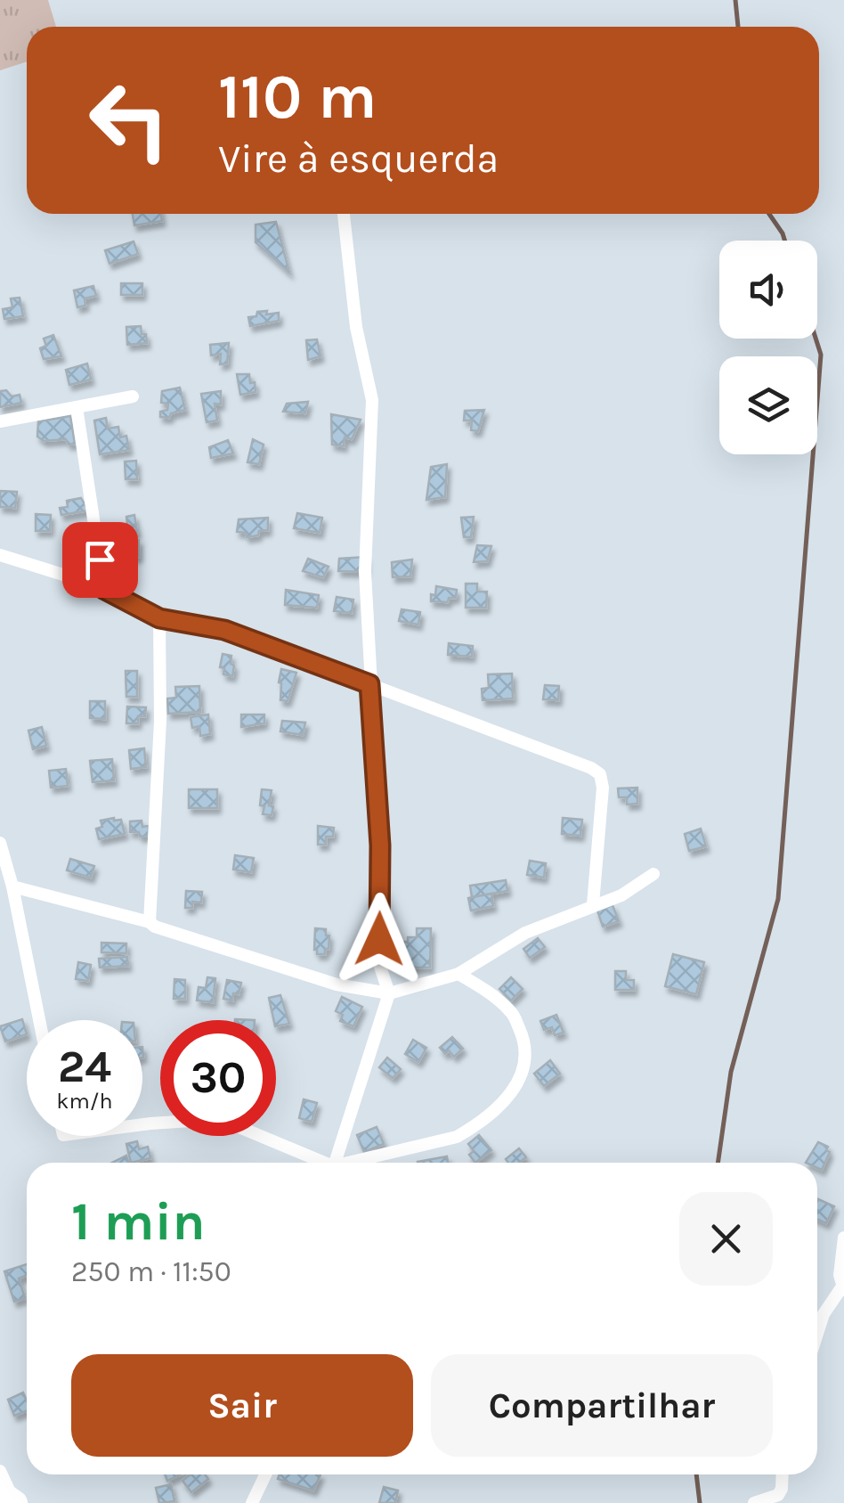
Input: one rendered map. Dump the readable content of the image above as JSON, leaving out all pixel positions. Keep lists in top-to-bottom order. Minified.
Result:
{"page":{"turn":["110 m","Vire à esquerda"],"speed":"24 km/h","limit":"30","heading":["1 min","250 m · 11:50"],"buttons":["Sair","Compartilhar"]}}
